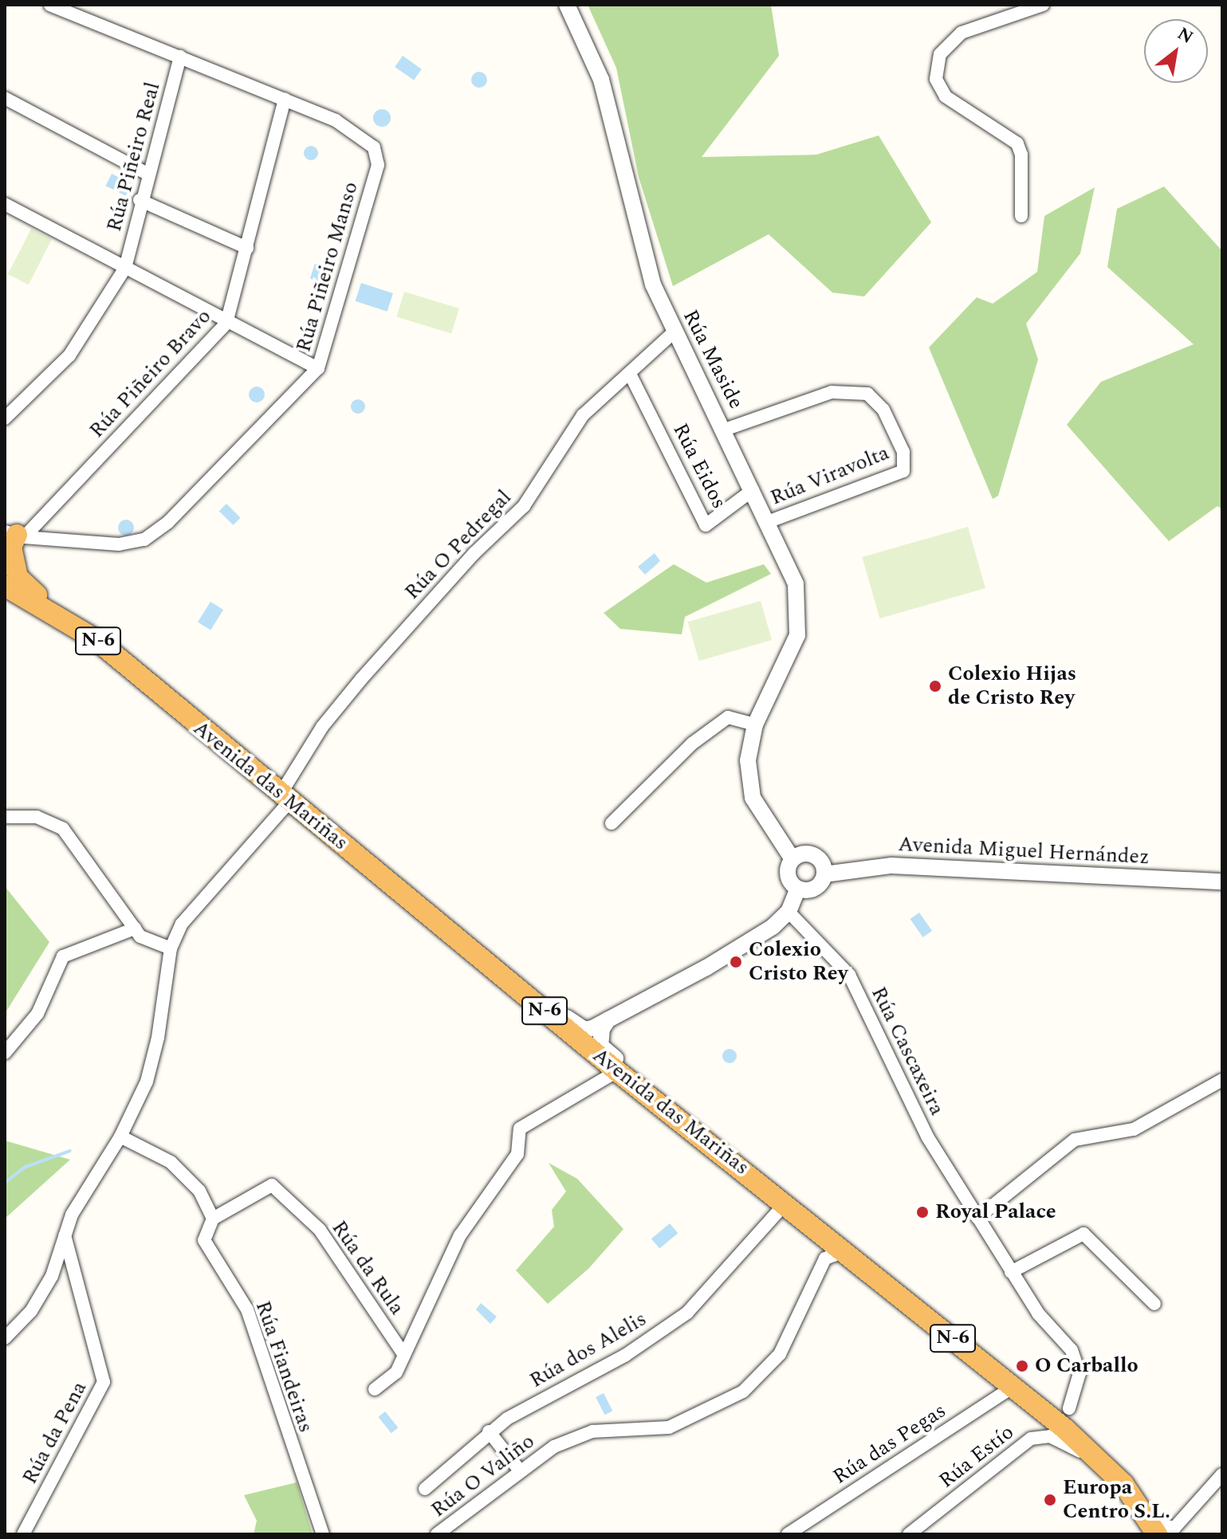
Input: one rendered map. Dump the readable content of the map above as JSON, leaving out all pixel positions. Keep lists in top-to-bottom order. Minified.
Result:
{"streets":{"highway":["N-6","Avenida das Mariñas"],"street":["Rúa Piñeiro Real","Rúa Piñeiro Manso","Rúa Maside","Rúa Piñeiro Bravo","Rúa Eidos","Rúa Viravolta","Rúa O Pedregal","Avenida Miguel Hernández","Rúa Cascaxeira","Rúa da Rula","Rúa dos Alelis","Rúa Fiandeiras","Rúa da Pena","Rúa das Pegas","Rúa Estío","Rúa O Valiño"]},"crossings":[["Rúa Piñeiro Real","Rúa Piñeiro Manso"],["Rúa Piñeiro Manso","Rúa Piñeiro Bravo"],["Rúa Maside","Rúa Eidos"],["Rúa Maside","Rúa Viravolta"],["Rúa Maside","Rúa O Pedregal"],["Rúa Maside","Avenida Miguel Hernández"],["Rúa Eidos","Rúa O Pedregal"],["Rúa O Pedregal","Avenida das Mariñas"],["Avenida das Mariñas","Rúa Cascaxeira"],["Avenida das Mariñas","Rúa da Rula"],["Avenida das Mariñas","Rúa dos Alelis"],["Avenida das Mariñas","Rúa das Pegas"],["Avenida das Mariñas","Rúa Estío"],["Avenida das Mariñas","Rúa O Valiño"],["Rúa da Rula","Rúa Fiandeiras"]],"places":["Colexio Hijas de Cristo Rey","Colexio Cristo Rey","Royal Palace","O Carballo","Europa Centro S.L."],"north":"top right"}
